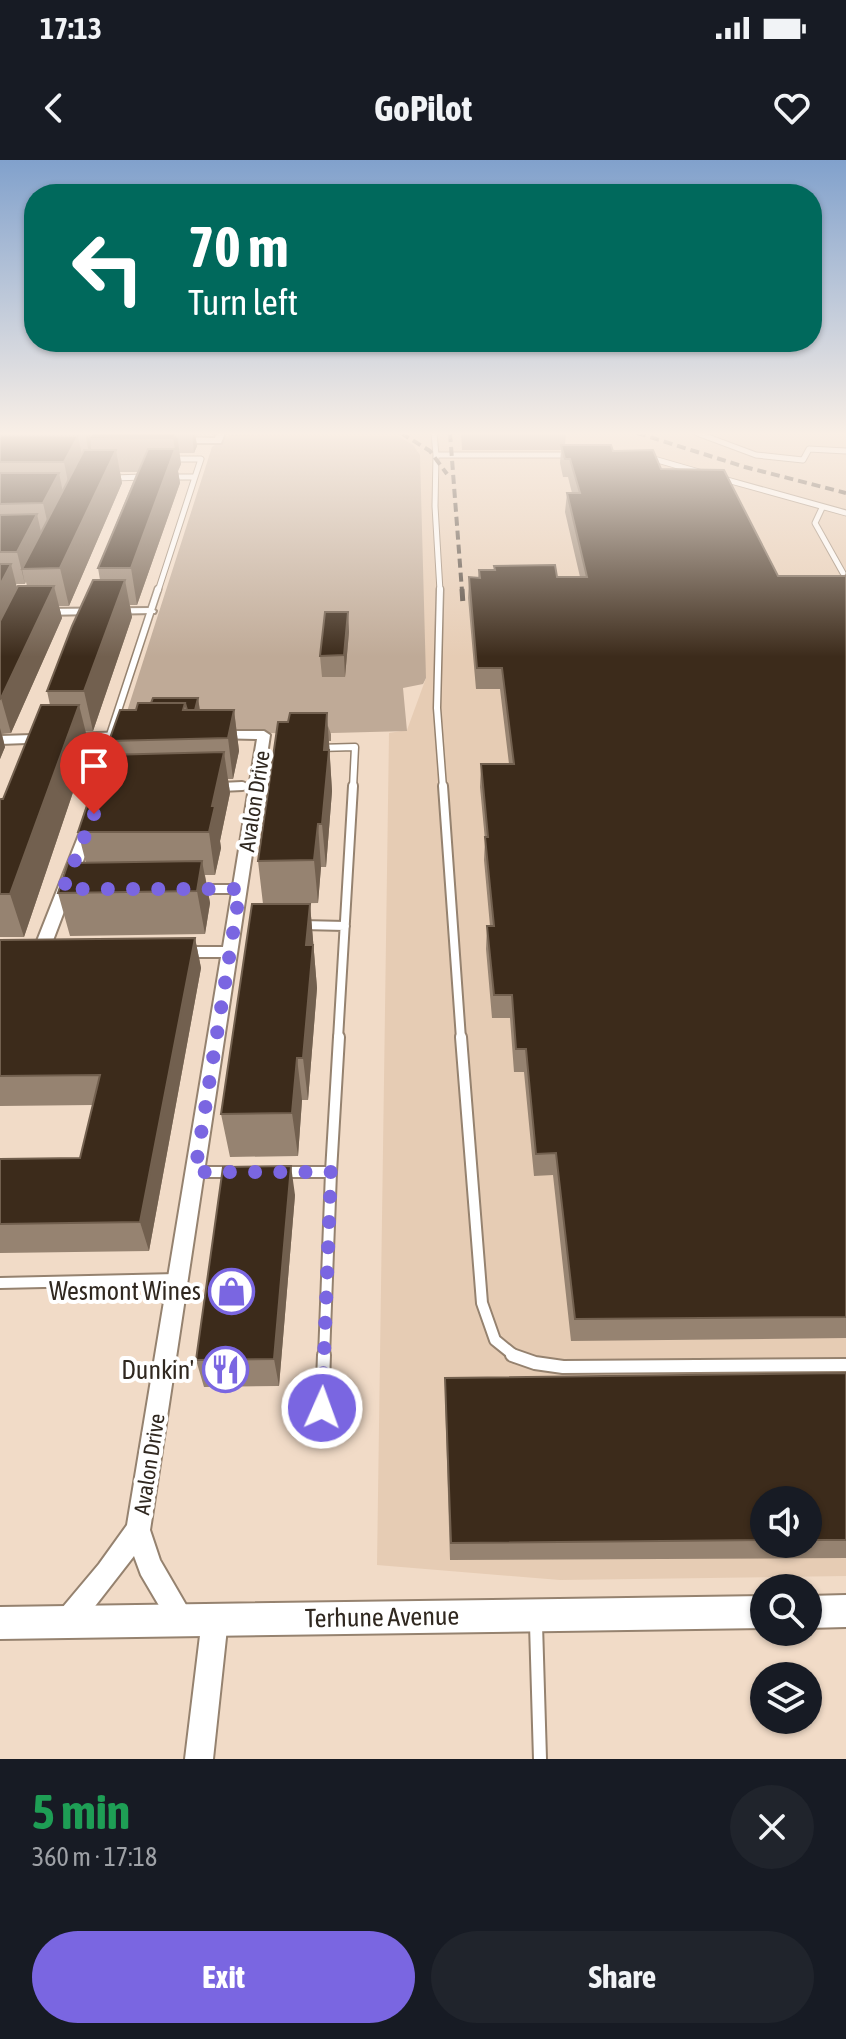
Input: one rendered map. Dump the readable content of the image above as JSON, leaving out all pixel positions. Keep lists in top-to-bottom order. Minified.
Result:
{"streets":{"street":["Avalon Drive","Terhune Avenue"]},"crossings":[["Avalon Drive","Terhune Avenue"]],"places":{"shop":["Wesmont Wines"],"restaurant":["Dunkin'"]},"page":{"status":"17:13","header":"GoPilot","turn":["70 m","Turn left"],"heading":["5 min","360 m · 17:18"],"buttons":["Exit","Share"]}}
